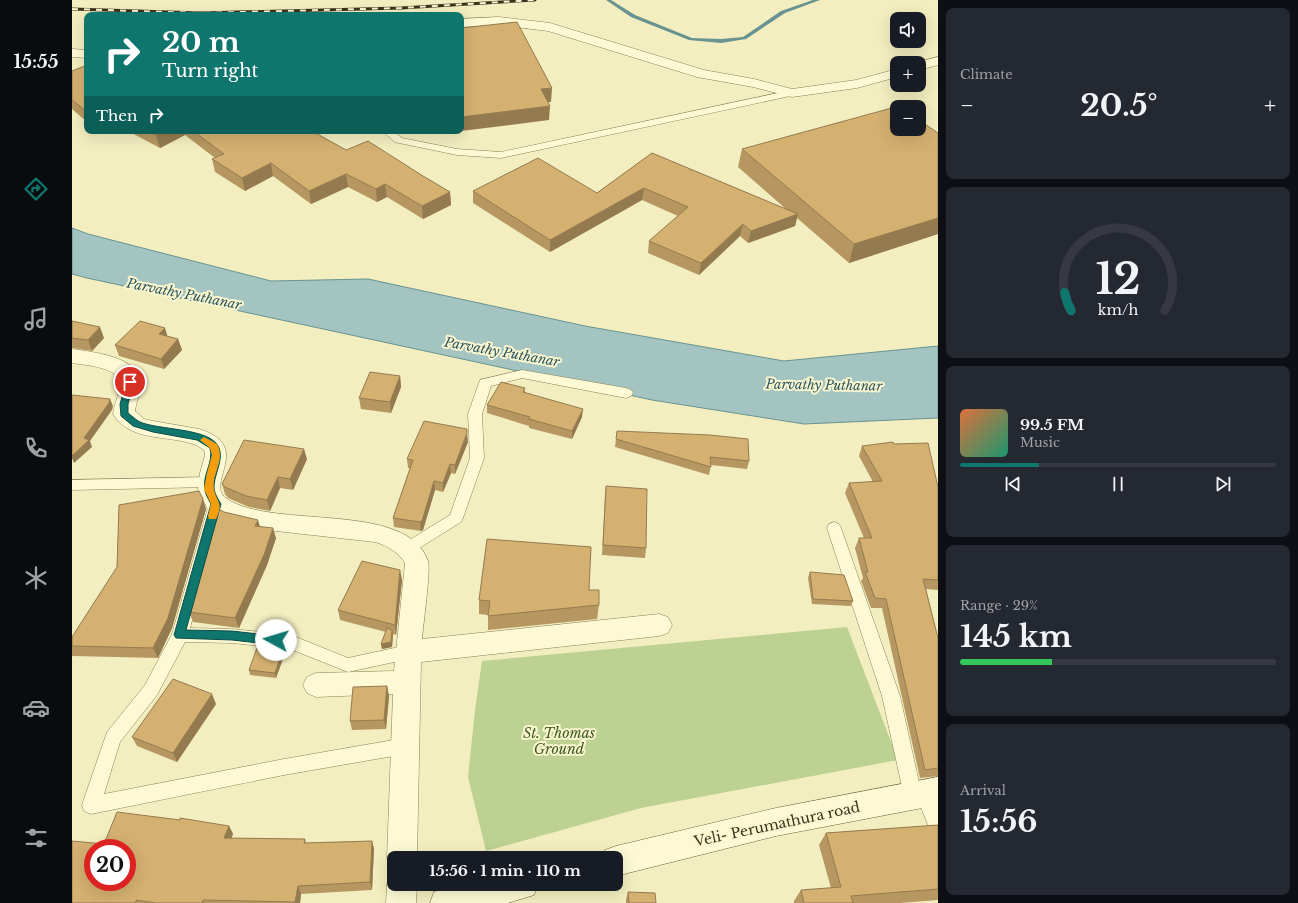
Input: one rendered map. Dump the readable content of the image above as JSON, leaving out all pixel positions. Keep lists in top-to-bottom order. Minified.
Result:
{"streets":{"street":["Veli- Perumathura road"]},"water":["Parvathy Puthanar"],"parks":["St. Thomas Ground"],"page":{"tabs":"15:55","tile":["Climate",["Range · 29%","145 km"],["Arrival","15:56"]],"map_buttons":["+","−"],"turn":["20 m","Turn right"],"heat":["−","20.5°","+"],"then":"Then","song":["99.5 FM","Music"],"limit":"20","trip":"15:56 · 1 min · 110 m","gauge":["12","km/h"]}}
